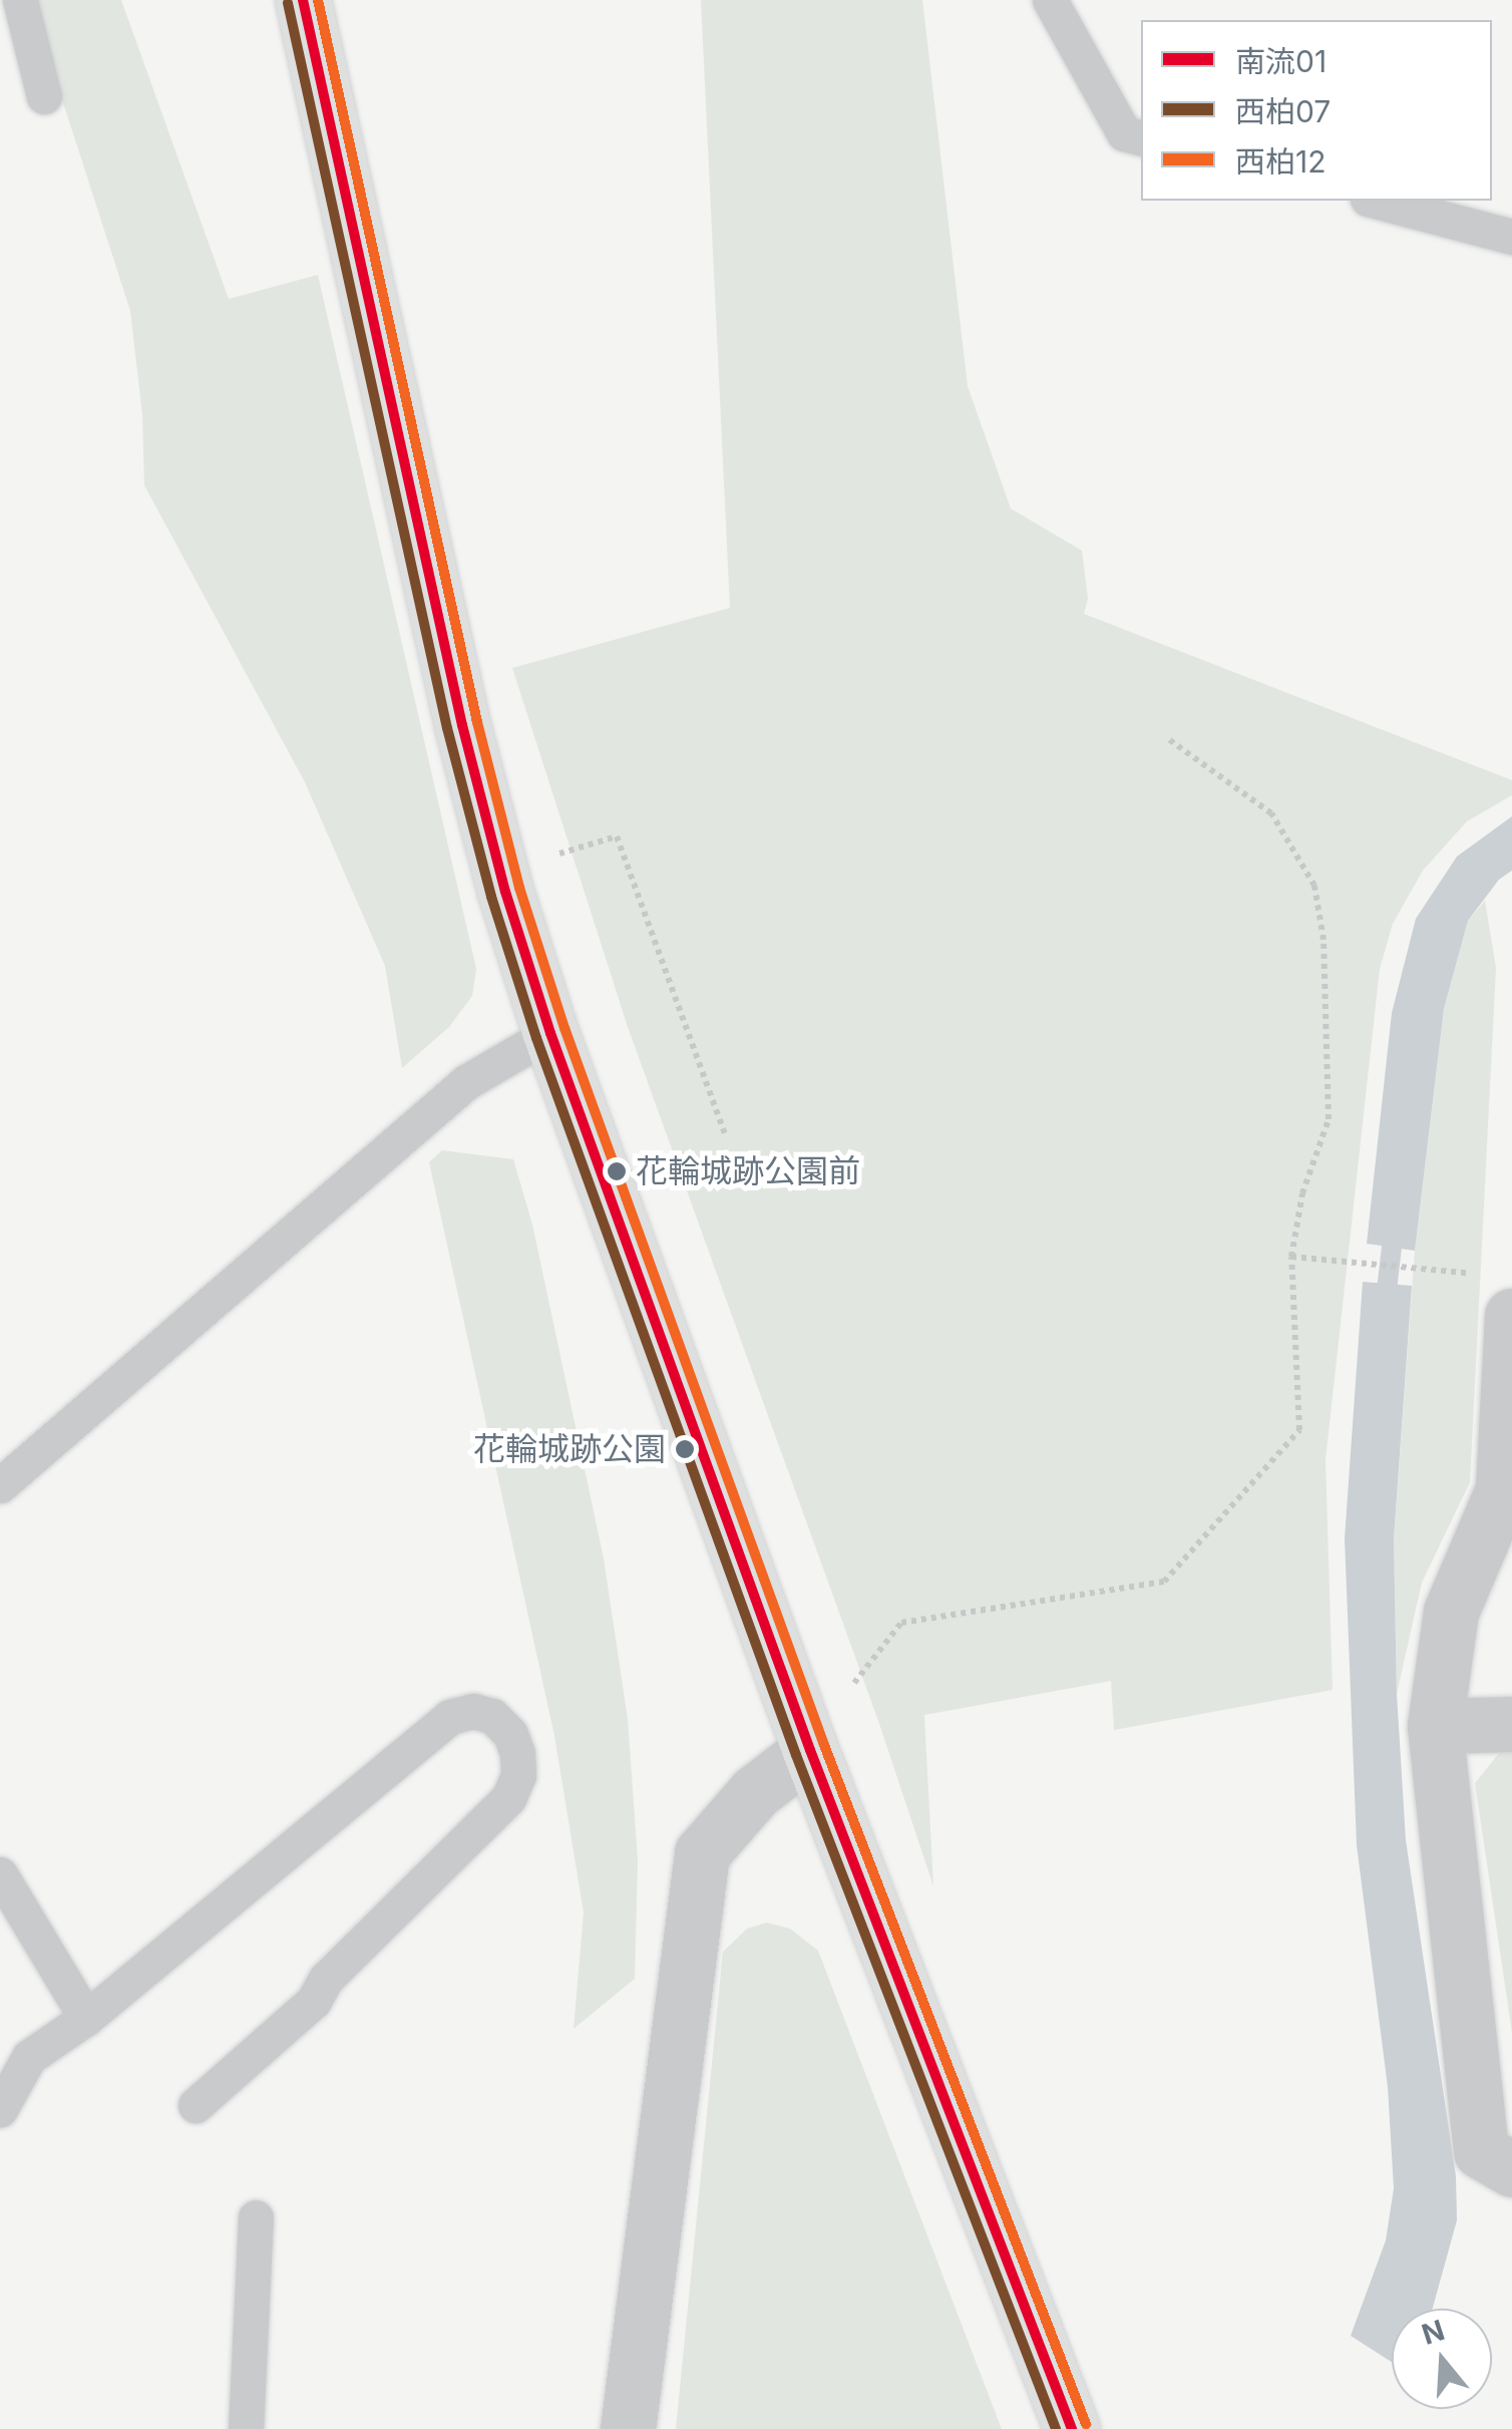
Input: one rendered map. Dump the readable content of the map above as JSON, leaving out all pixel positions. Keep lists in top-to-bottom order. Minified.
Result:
{"places":["花輪城跡公園前","花輪城跡公園"],"lines":["transit line 南流01","transit line 西柏12","transit line 西柏07"],"legend":["南流01","西柏07","西柏12"],"north":"top"}
